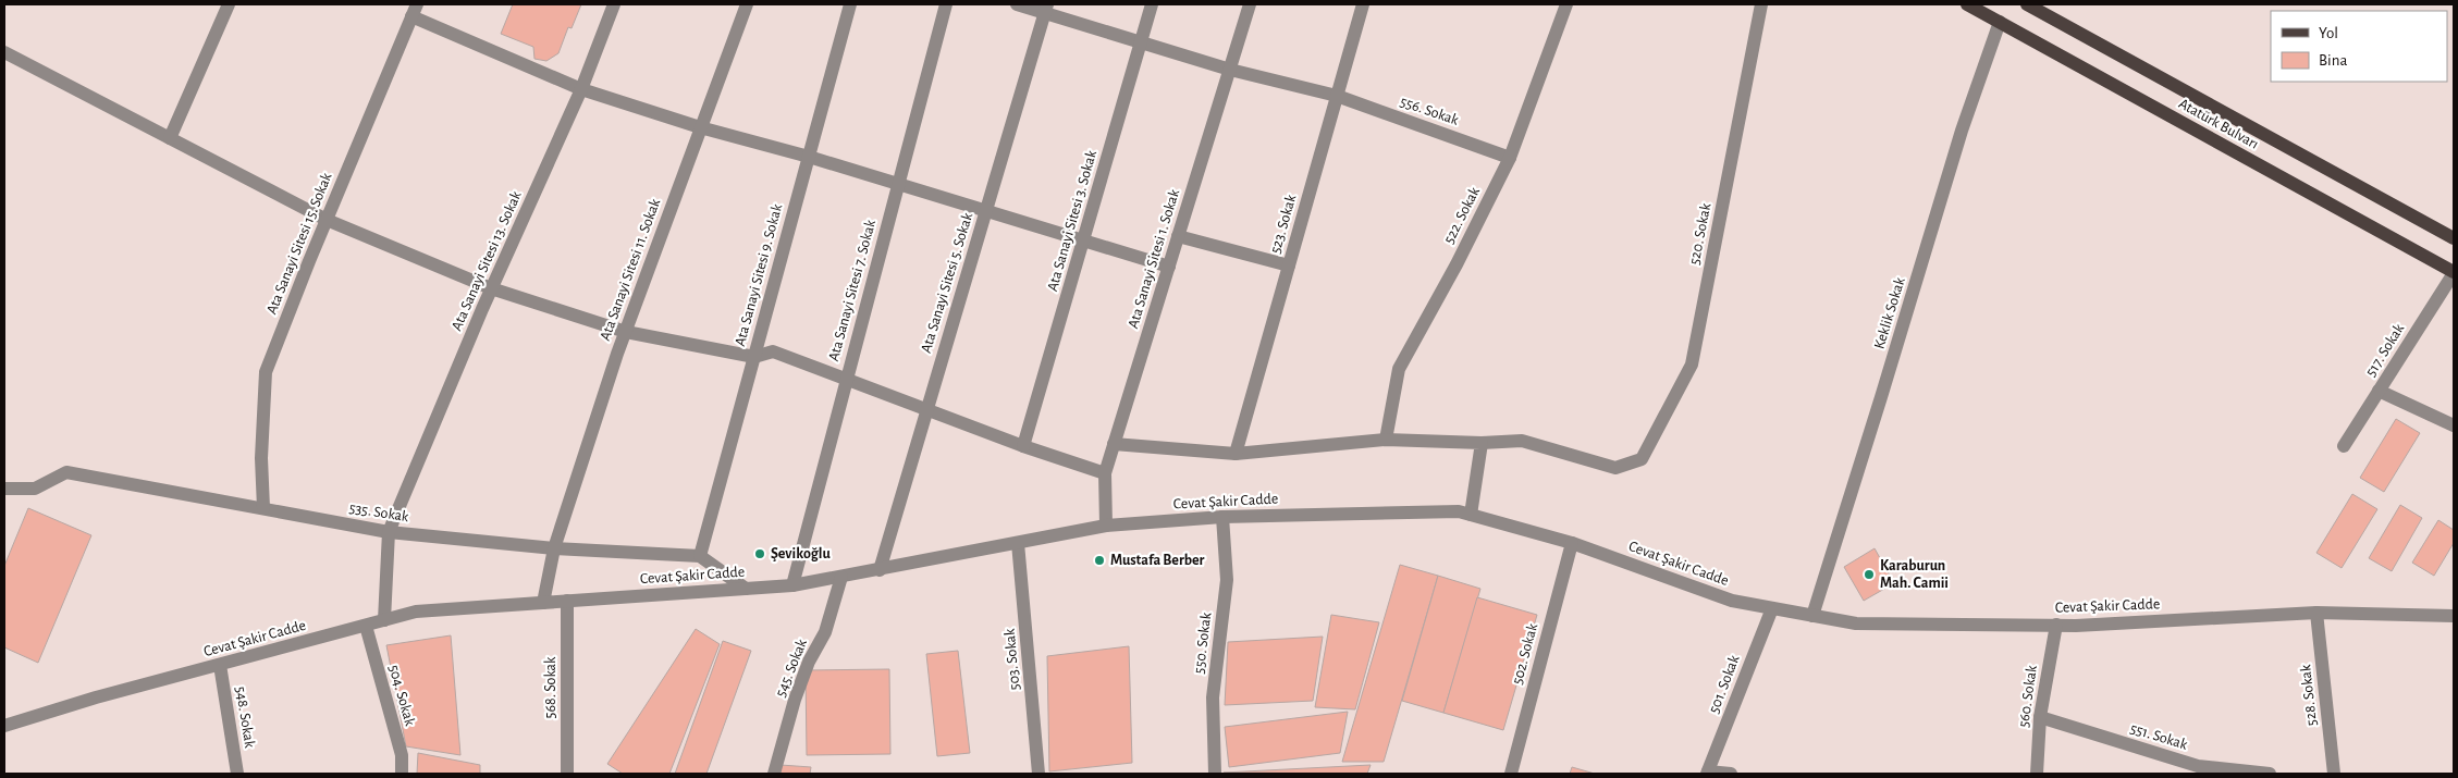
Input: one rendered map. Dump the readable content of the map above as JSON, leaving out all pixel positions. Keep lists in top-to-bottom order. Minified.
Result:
{"streets":{"main road":["Atatürk Bulvarı"],"street":["556. Sokak","522. Sokak","Ata Sanayi Sitesi 3. Sokak","523. Sokak","520. Sokak","Ata Sanayi Sitesi 15. Sokak","Ata Sanayi Sitesi 1. Sokak","Ata Sanayi Sitesi 13. Sokak","Ata Sanayi Sitesi 11. Sokak","Ata Sanayi Sitesi 9. Sokak","Ata Sanayi Sitesi 5. Sokak","Ata Sanayi Sitesi 7. Sokak","Keklik Sokak","517. Sokak","Cevat Şakir Cadde","535. Sokak","550. Sokak","502. Sokak","503. Sokak","545. Sokak","501. Sokak","568. Sokak","504. Sokak","528. Sokak","560. Sokak","548. Sokak","551. Sokak"]},"crossings":[["556. Sokak","522. Sokak"],["556. Sokak","Ata Sanayi Sitesi 3. Sokak"],["556. Sokak","523. Sokak"],["556. Sokak","Ata Sanayi Sitesi 1. Sokak"],["556. Sokak","Ata Sanayi Sitesi 5. Sokak"],["Atatürk Bulvarı","Keklik Sokak"],["Atatürk Bulvarı","517. Sokak"],["Ata Sanayi Sitesi 15. Sokak","535. Sokak"],["Ata Sanayi Sitesi 1. Sokak","Cevat Şakir Cadde"],["Ata Sanayi Sitesi 13. Sokak","535. Sokak"],["Ata Sanayi Sitesi 11. Sokak","Cevat Şakir Cadde"],["Ata Sanayi Sitesi 11. Sokak","535. Sokak"],["Ata Sanayi Sitesi 9. Sokak","535. Sokak"],["Ata Sanayi Sitesi 5. Sokak","Cevat Şakir Cadde"],["Ata Sanayi Sitesi 7. Sokak","Cevat Şakir Cadde"],["Keklik Sokak","Cevat Şakir Cadde"],["Cevat Şakir Cadde","550. Sokak"],["Cevat Şakir Cadde","502. Sokak"],["Cevat Şakir Cadde","503. Sokak"],["Cevat Şakir Cadde","545. Sokak"],["Cevat Şakir Cadde","501. Sokak"],["Cevat Şakir Cadde","568. Sokak"],["Cevat Şakir Cadde","504. Sokak"],["Cevat Şakir Cadde","528. Sokak"],["Cevat Şakir Cadde","560. Sokak"],["Cevat Şakir Cadde","548. Sokak"],["560. Sokak","551. Sokak"]],"places":["Şevikoğlu","Mustafa Berber","Karaburun Mah. Camii"],"legend":["Yol","Bina"]}
